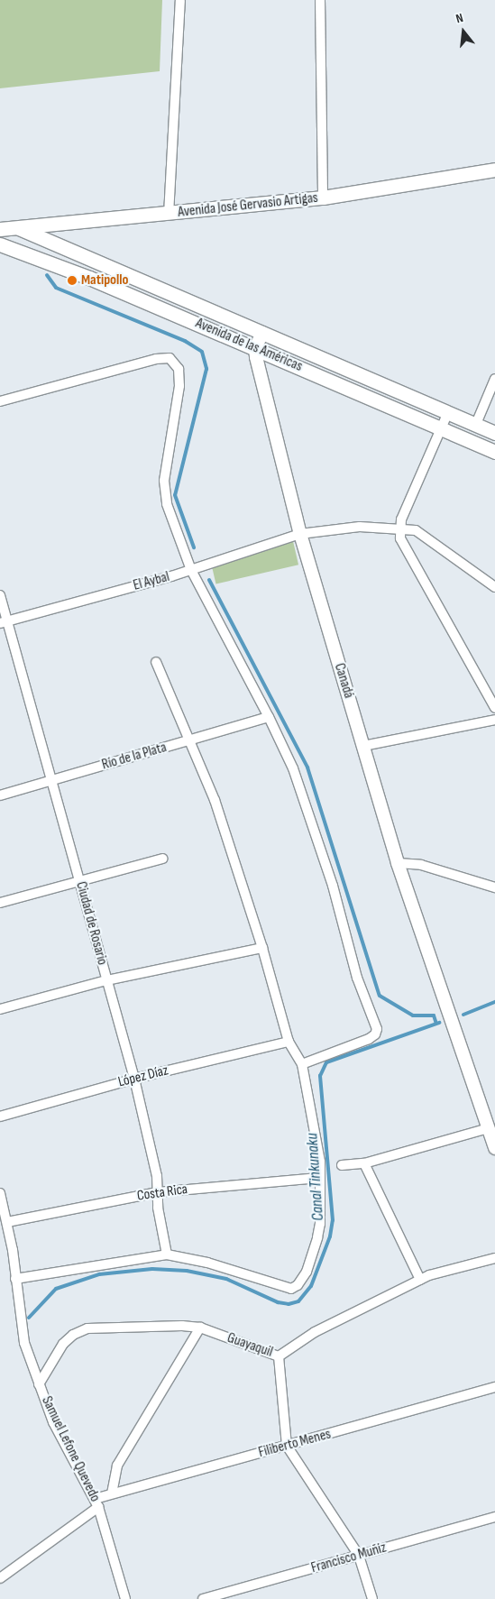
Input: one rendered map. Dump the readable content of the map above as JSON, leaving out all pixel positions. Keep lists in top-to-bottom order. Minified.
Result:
{"streets":{"main road":["Avenida José Gervasio Artigas","Avenida de las Américas"],"street":["El Aybal","Canadá","Río de la Plata","Ciudad de Rosario","López Díaz","Costa Rica","Guayaquil","Filiberto Menes","Samuel Lefone Quevedo","Francisco Muñiz"]},"crossings":[["Avenida José Gervasio Artigas","Avenida de las Américas"],["Avenida de las Américas","Canadá"],["El Aybal","Canadá"],["El Aybal","Ciudad de Rosario"],["Río de la Plata","Ciudad de Rosario"],["Ciudad de Rosario","López Díaz"],["Ciudad de Rosario","Costa Rica"],["Costa Rica","Samuel Lefone Quevedo"],["Guayaquil","Samuel Lefone Quevedo"],["Filiberto Menes","Samuel Lefone Quevedo"]],"water":["Canal Tinkunaku"],"places":["Matipollo"],"north":"top"}
